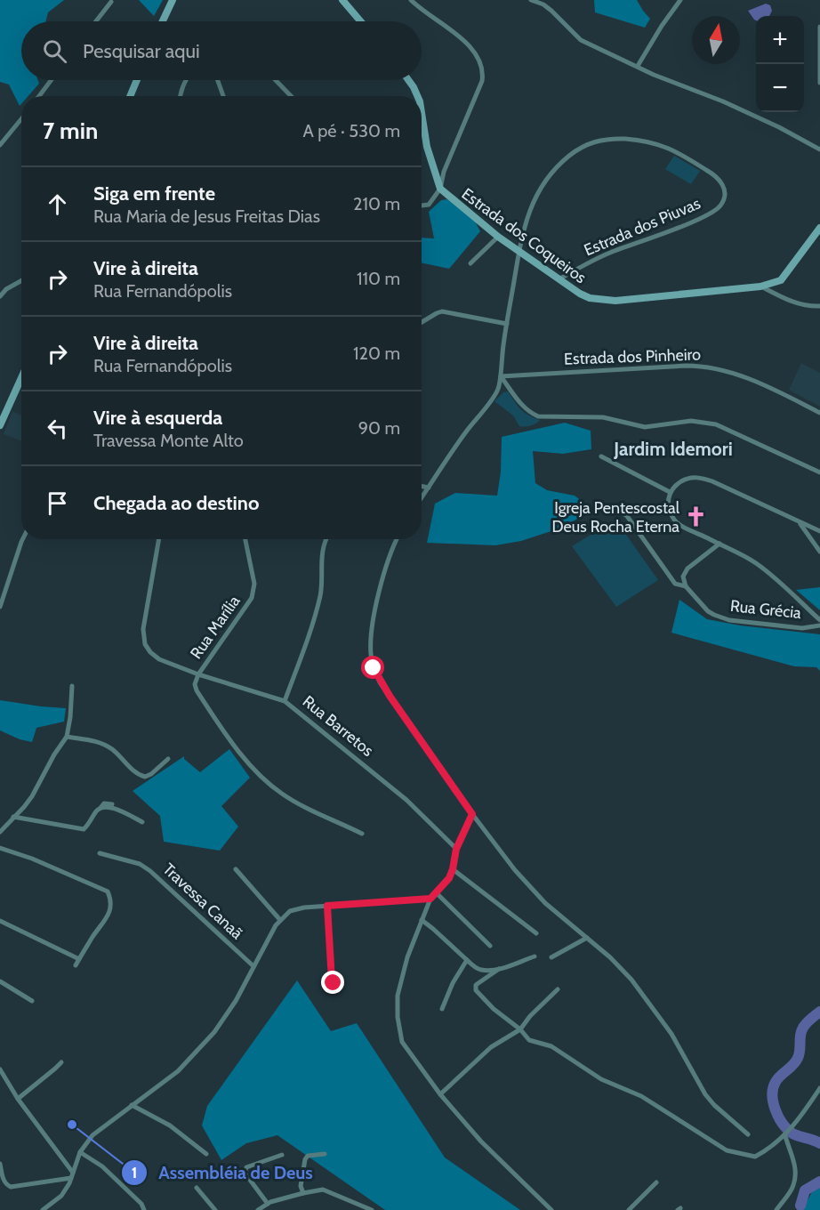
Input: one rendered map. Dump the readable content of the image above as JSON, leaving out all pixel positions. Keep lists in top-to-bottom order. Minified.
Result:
{"streets":{"street":["Estrada dos Piuvas","Estrada dos Coqueiros","Estrada dos Pinheiro","Rua Grécia","Rua Marília","Rua Barretos","Travessa Canaã"]},"crossings":[["Estrada dos Piuvas","Estrada dos Coqueiros"],["Estrada dos Piuvas","Estrada dos Pinheiro"]],"districts":["Jardim Idemori"],"places":{"church":["Igreja Pentescostal Deus Rocha Eterna"],"other":["Assembléia de Deus"]},"north":"top","page":{"map_buttons":["+","−"],"search":"Pesquisar aqui","heading":["7 min","A pé · 530 m"],"list":[["Siga em frente","Rua Maria de Jesus Freitas Dias","210 m"],["Vire à direita","Rua Fernandópolis","110 m"],["Vire à direita","Rua Fernandópolis","120 m"],["Vire à esquerda","Travessa Monte Alto","90 m"],"Chegada ao destino"]}}
